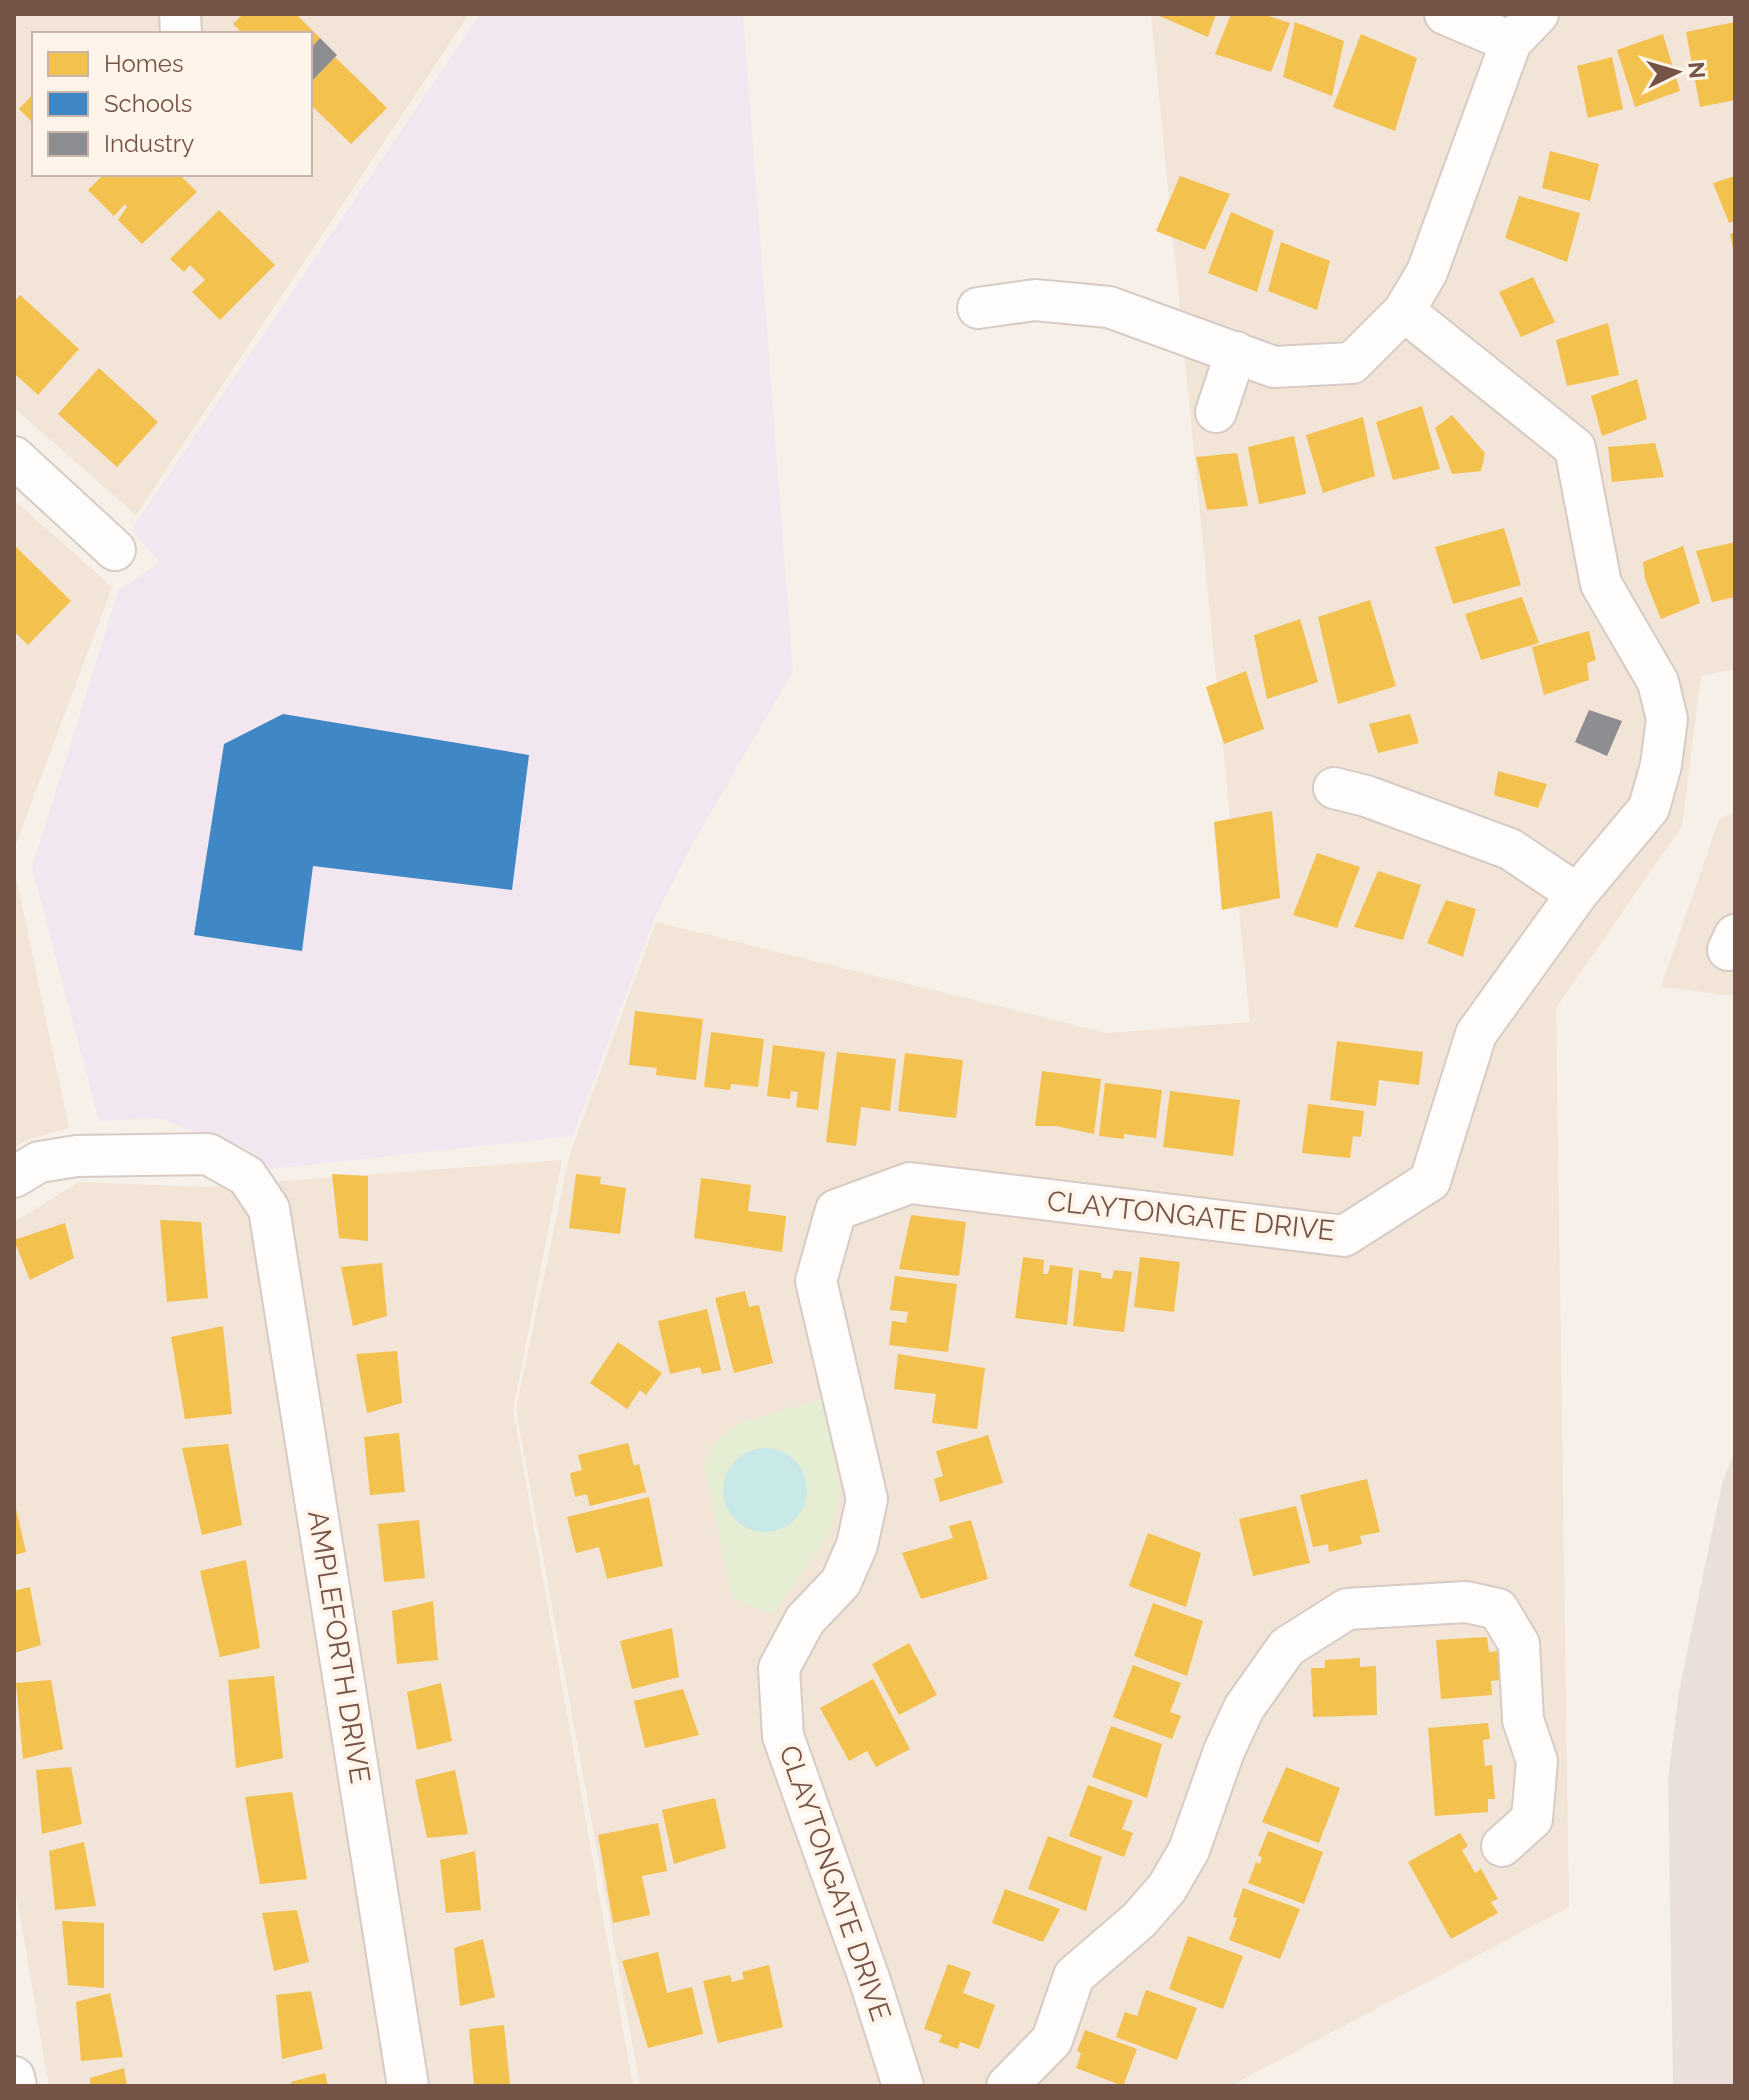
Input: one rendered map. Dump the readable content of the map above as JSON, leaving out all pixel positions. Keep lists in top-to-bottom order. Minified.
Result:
{"streets":{"street":["CLAYTONGATE DRIVE","AMPLEFORTH DRIVE"]},"legend":["Homes","Schools","Industry"],"north":"right"}
